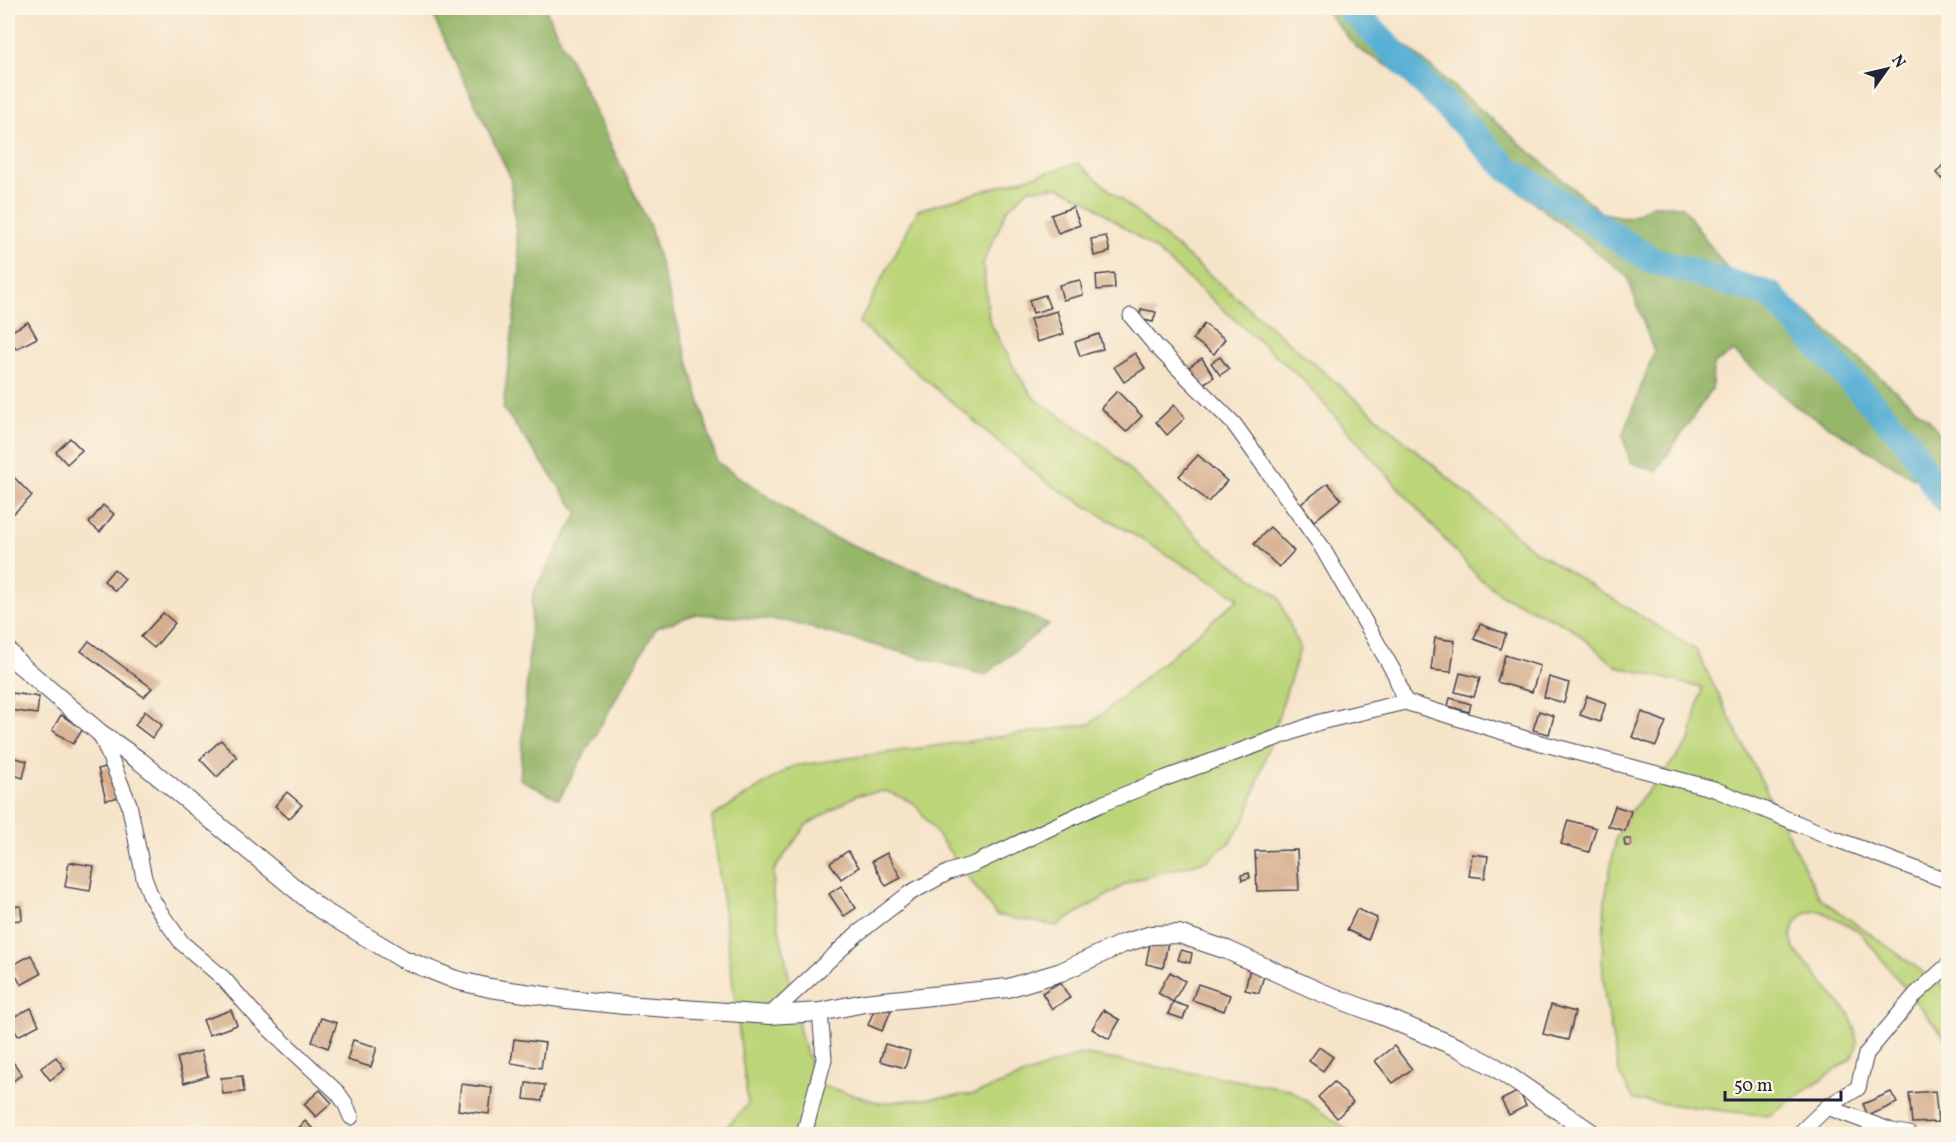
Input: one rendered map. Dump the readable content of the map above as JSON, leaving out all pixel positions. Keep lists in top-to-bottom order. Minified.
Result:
{"scale_bar":"50 m","north":"top right"}
